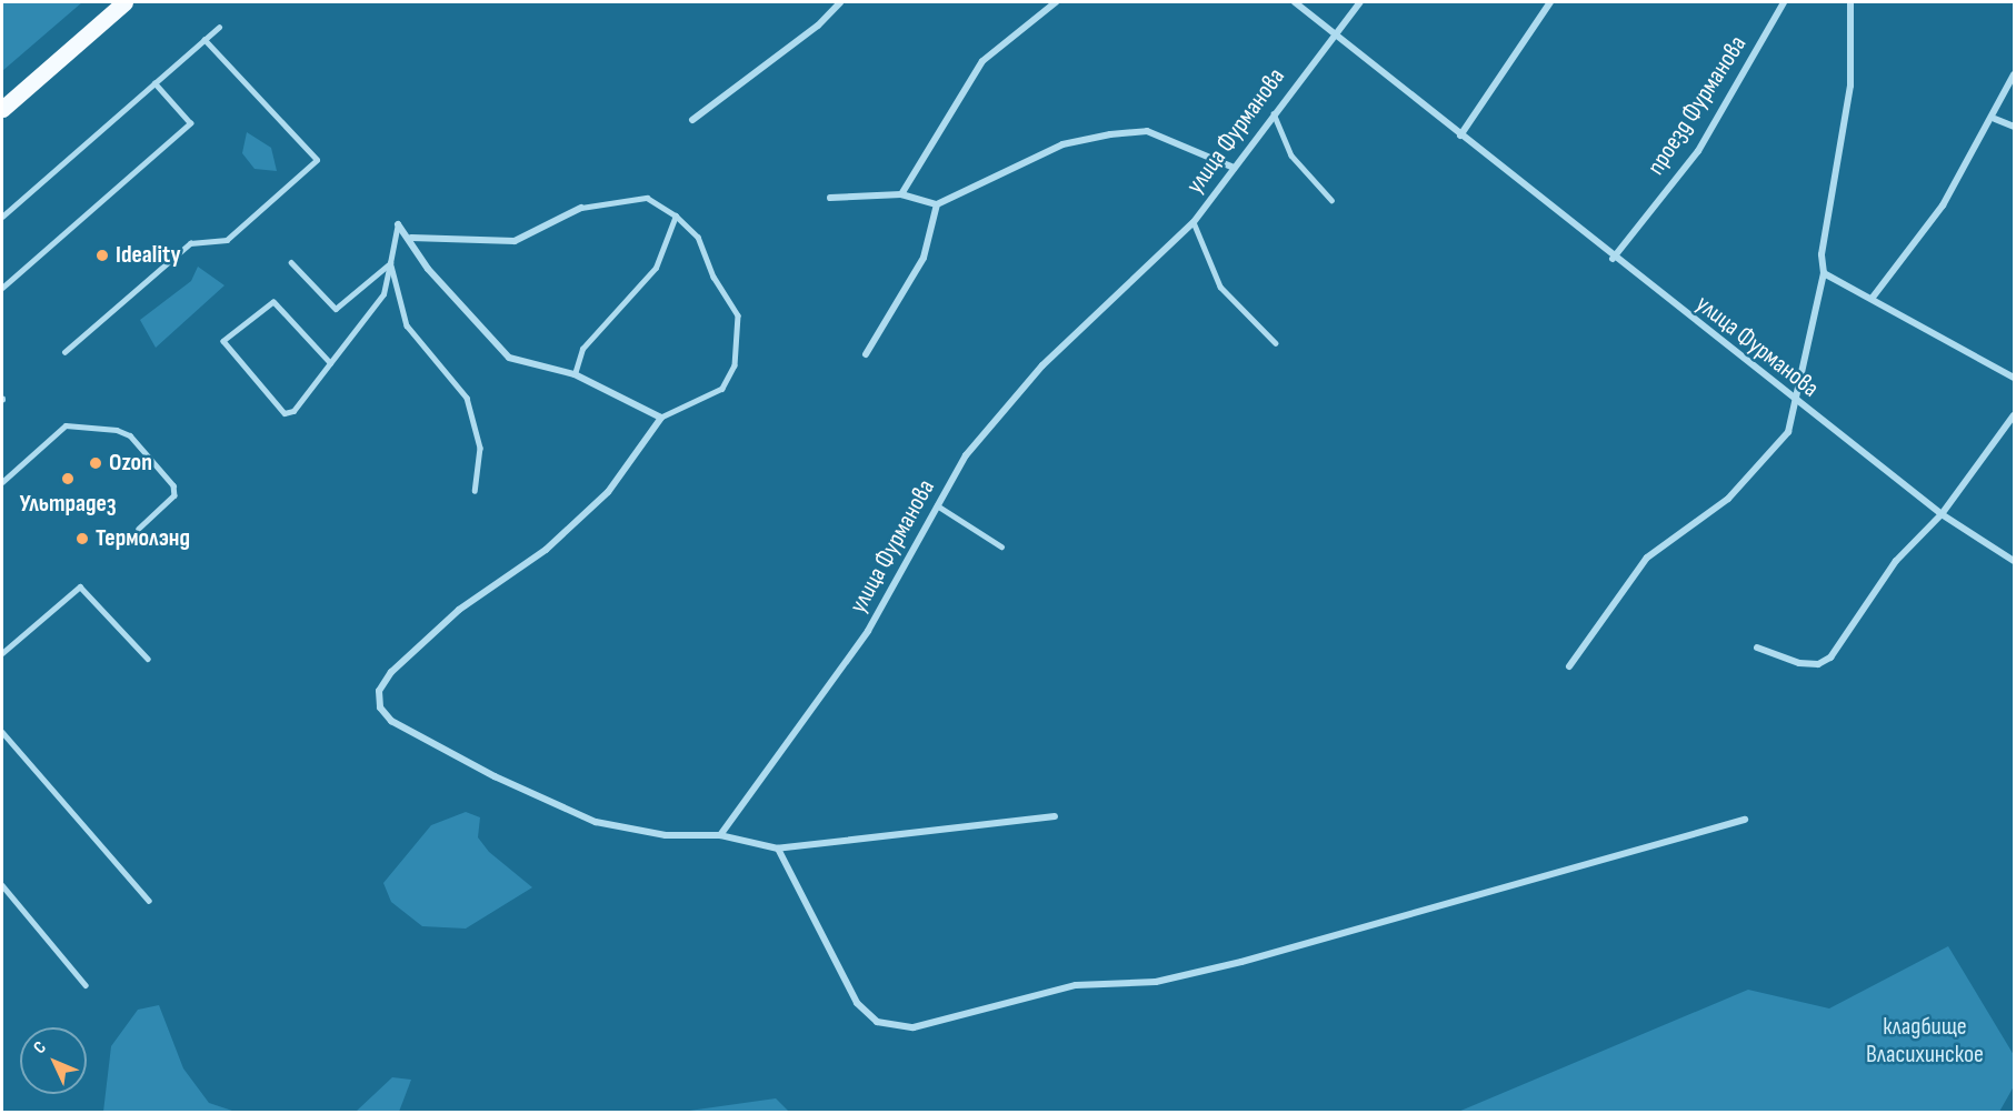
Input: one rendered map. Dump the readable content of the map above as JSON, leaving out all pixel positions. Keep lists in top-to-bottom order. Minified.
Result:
{"streets":{"street":["проезд Фурманова","улица Фурманова"]},"crossings":[["проезд Фурманова","улица Фурманова"]],"parks":["кладбище Власихинское"],"places":["Ideality","Ozon","Ультрадез","Термолэнд"],"north":"top left"}
